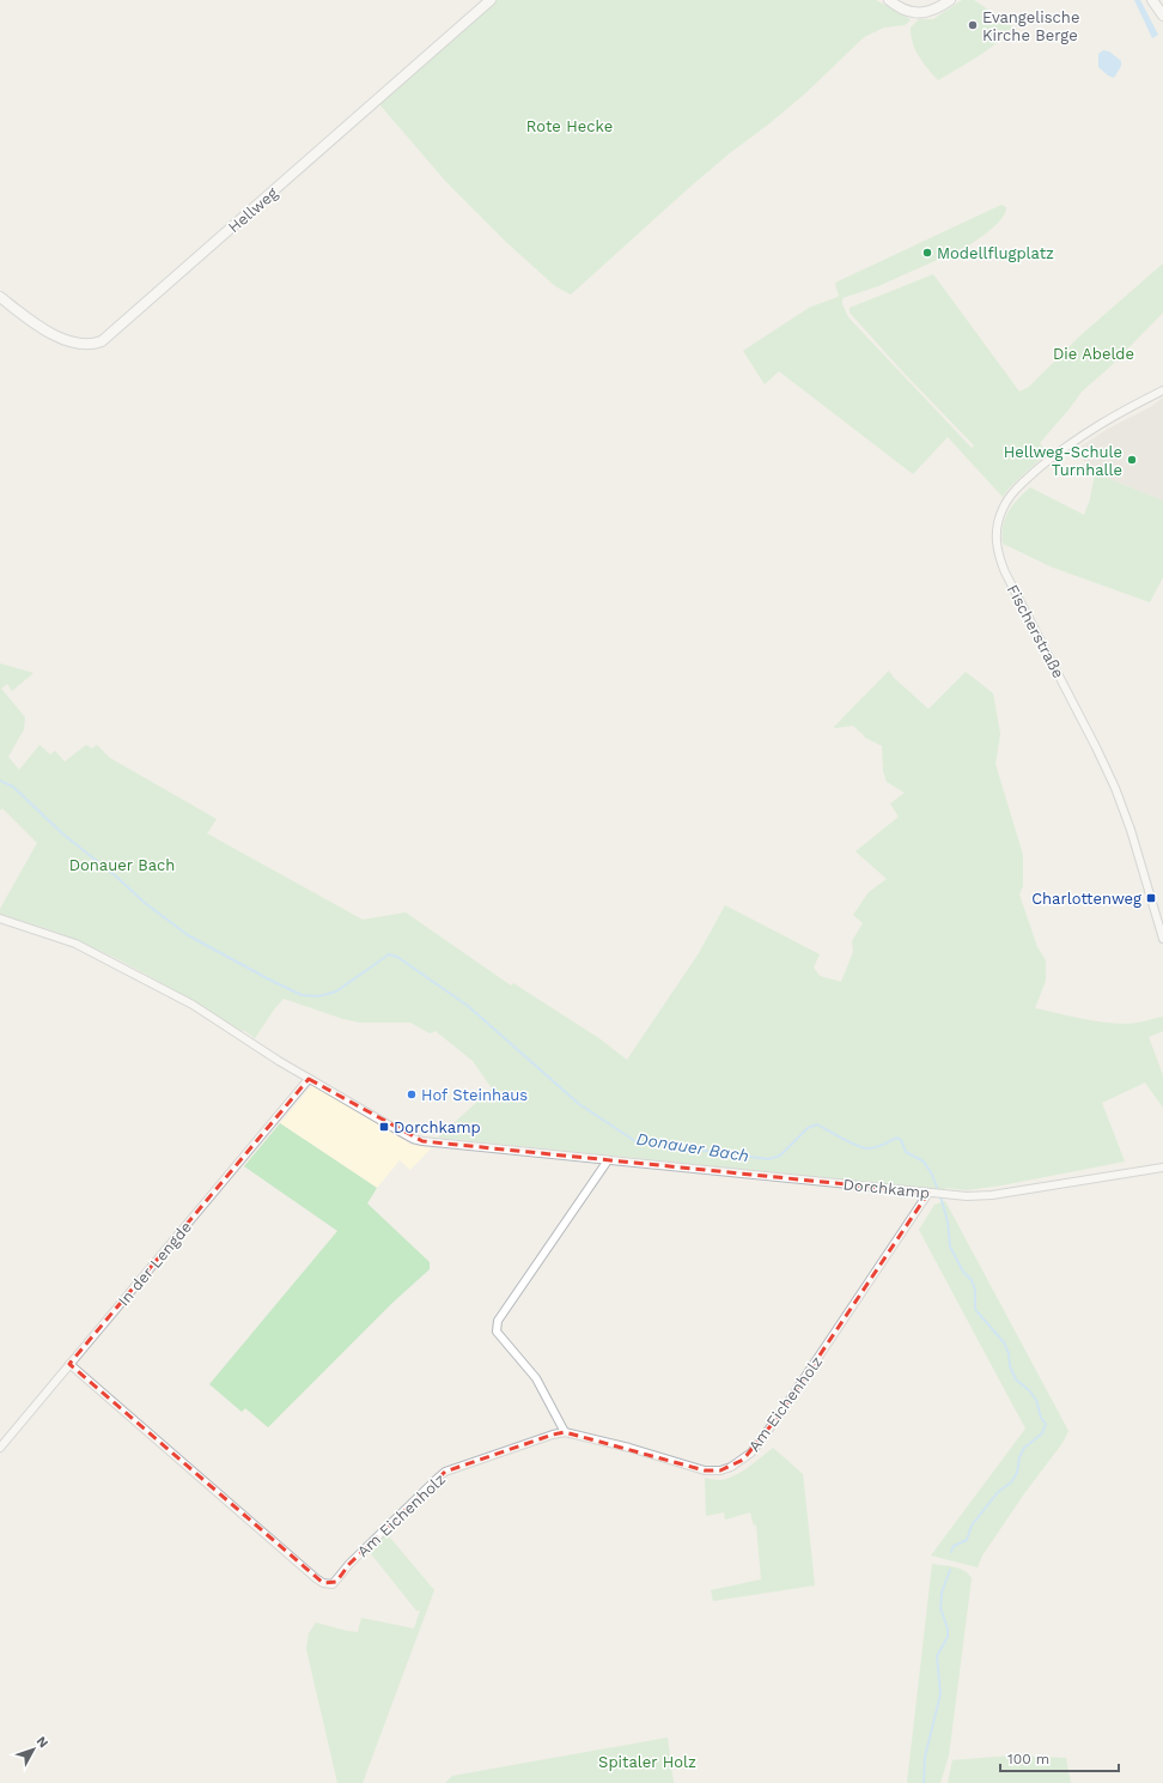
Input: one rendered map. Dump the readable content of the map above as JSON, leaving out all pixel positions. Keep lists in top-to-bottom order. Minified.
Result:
{"streets":{"street":["Hellweg","Fischerstraße","Dorchkamp","In der Lengde","Am Eichenholz"]},"crossings":[["Dorchkamp","In der Lengde"],["Dorchkamp","Am Eichenholz"],["In der Lengde","Am Eichenholz"]],"water":["Donauer Bach"],"parks":["Rote Hecke","Die Abelde","Donauer Bach","Spitaler Holz"],"places":{"other":["Evangelische Kirche Berge","Modellflugplatz","Hellweg-Schule Turnhalle","Hof Steinhaus"],"transit":["Charlottenweg","Dorchkamp"]},"scale_bar":"100 m","north":"top right"}
